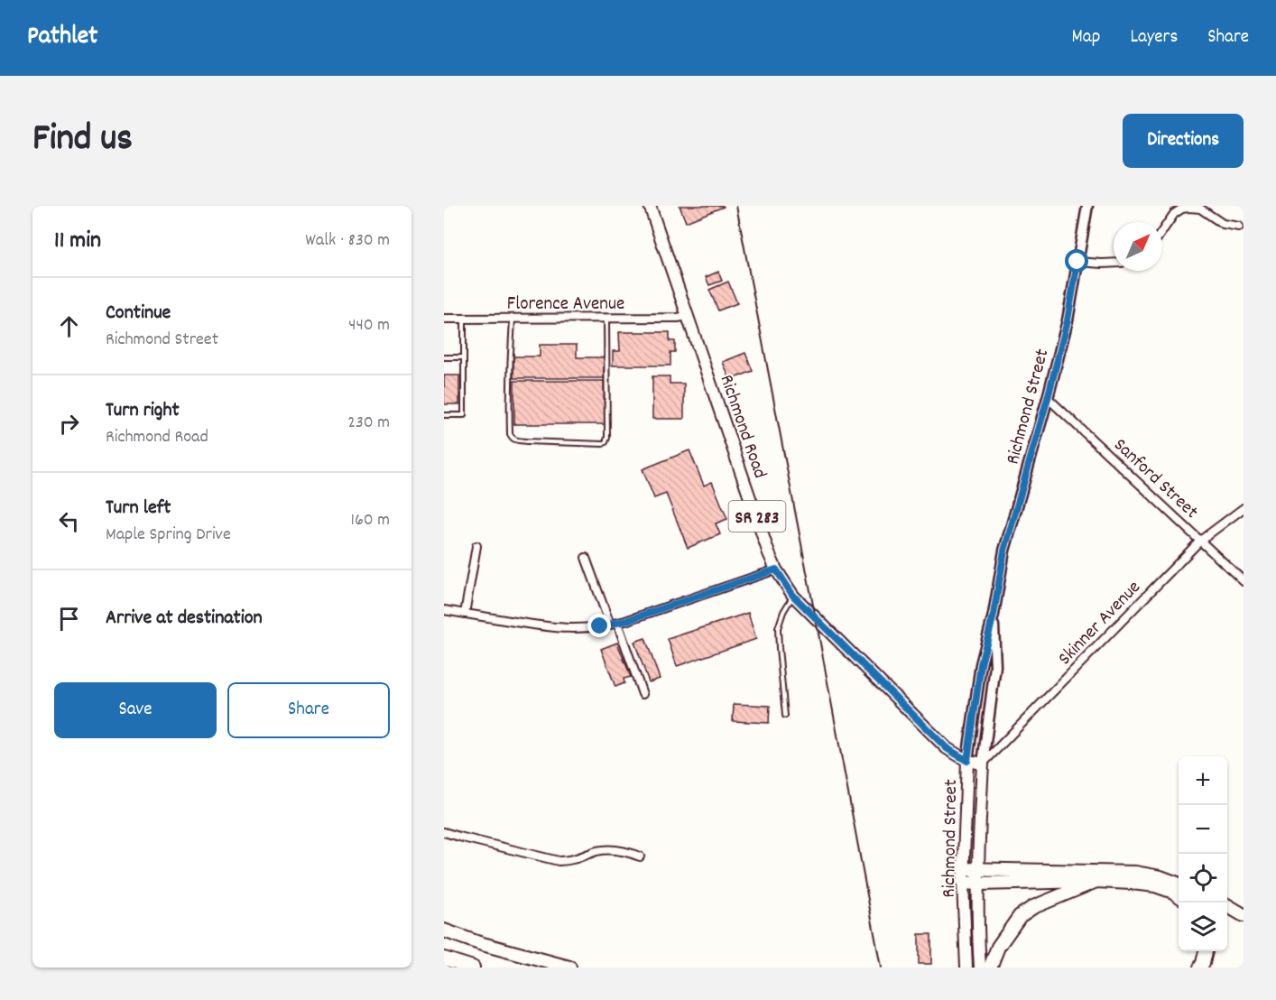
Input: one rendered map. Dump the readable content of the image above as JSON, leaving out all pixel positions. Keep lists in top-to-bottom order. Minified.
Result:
{"streets":{"main road":["Richmond Street","Richmond Road","SR 283"],"street":["Florence Avenue","Sanford Street","Skinner Avenue"]},"crossings":[["Florence Avenue","Richmond Road"],["Richmond Street","Richmond Road"],["Richmond Street","Sanford Street"],["Richmond Street","Skinner Avenue"],["Richmond Road","Skinner Avenue"],["Sanford Street","Skinner Avenue"]],"north":"top right","page":{"header":"Pathlet","nav":["Map","Layers","Share"],"title":"Find us","buttons":["Directions",["Save","Share"]],"heading":["11 min","Walk · 830 m"],"list":[["Continue","Richmond Street","440 m"],["Turn right","Richmond Road","230 m"],["Turn left","Maple Spring Drive","160 m"],"Arrive at destination"],"map_buttons":["+","−"]}}
